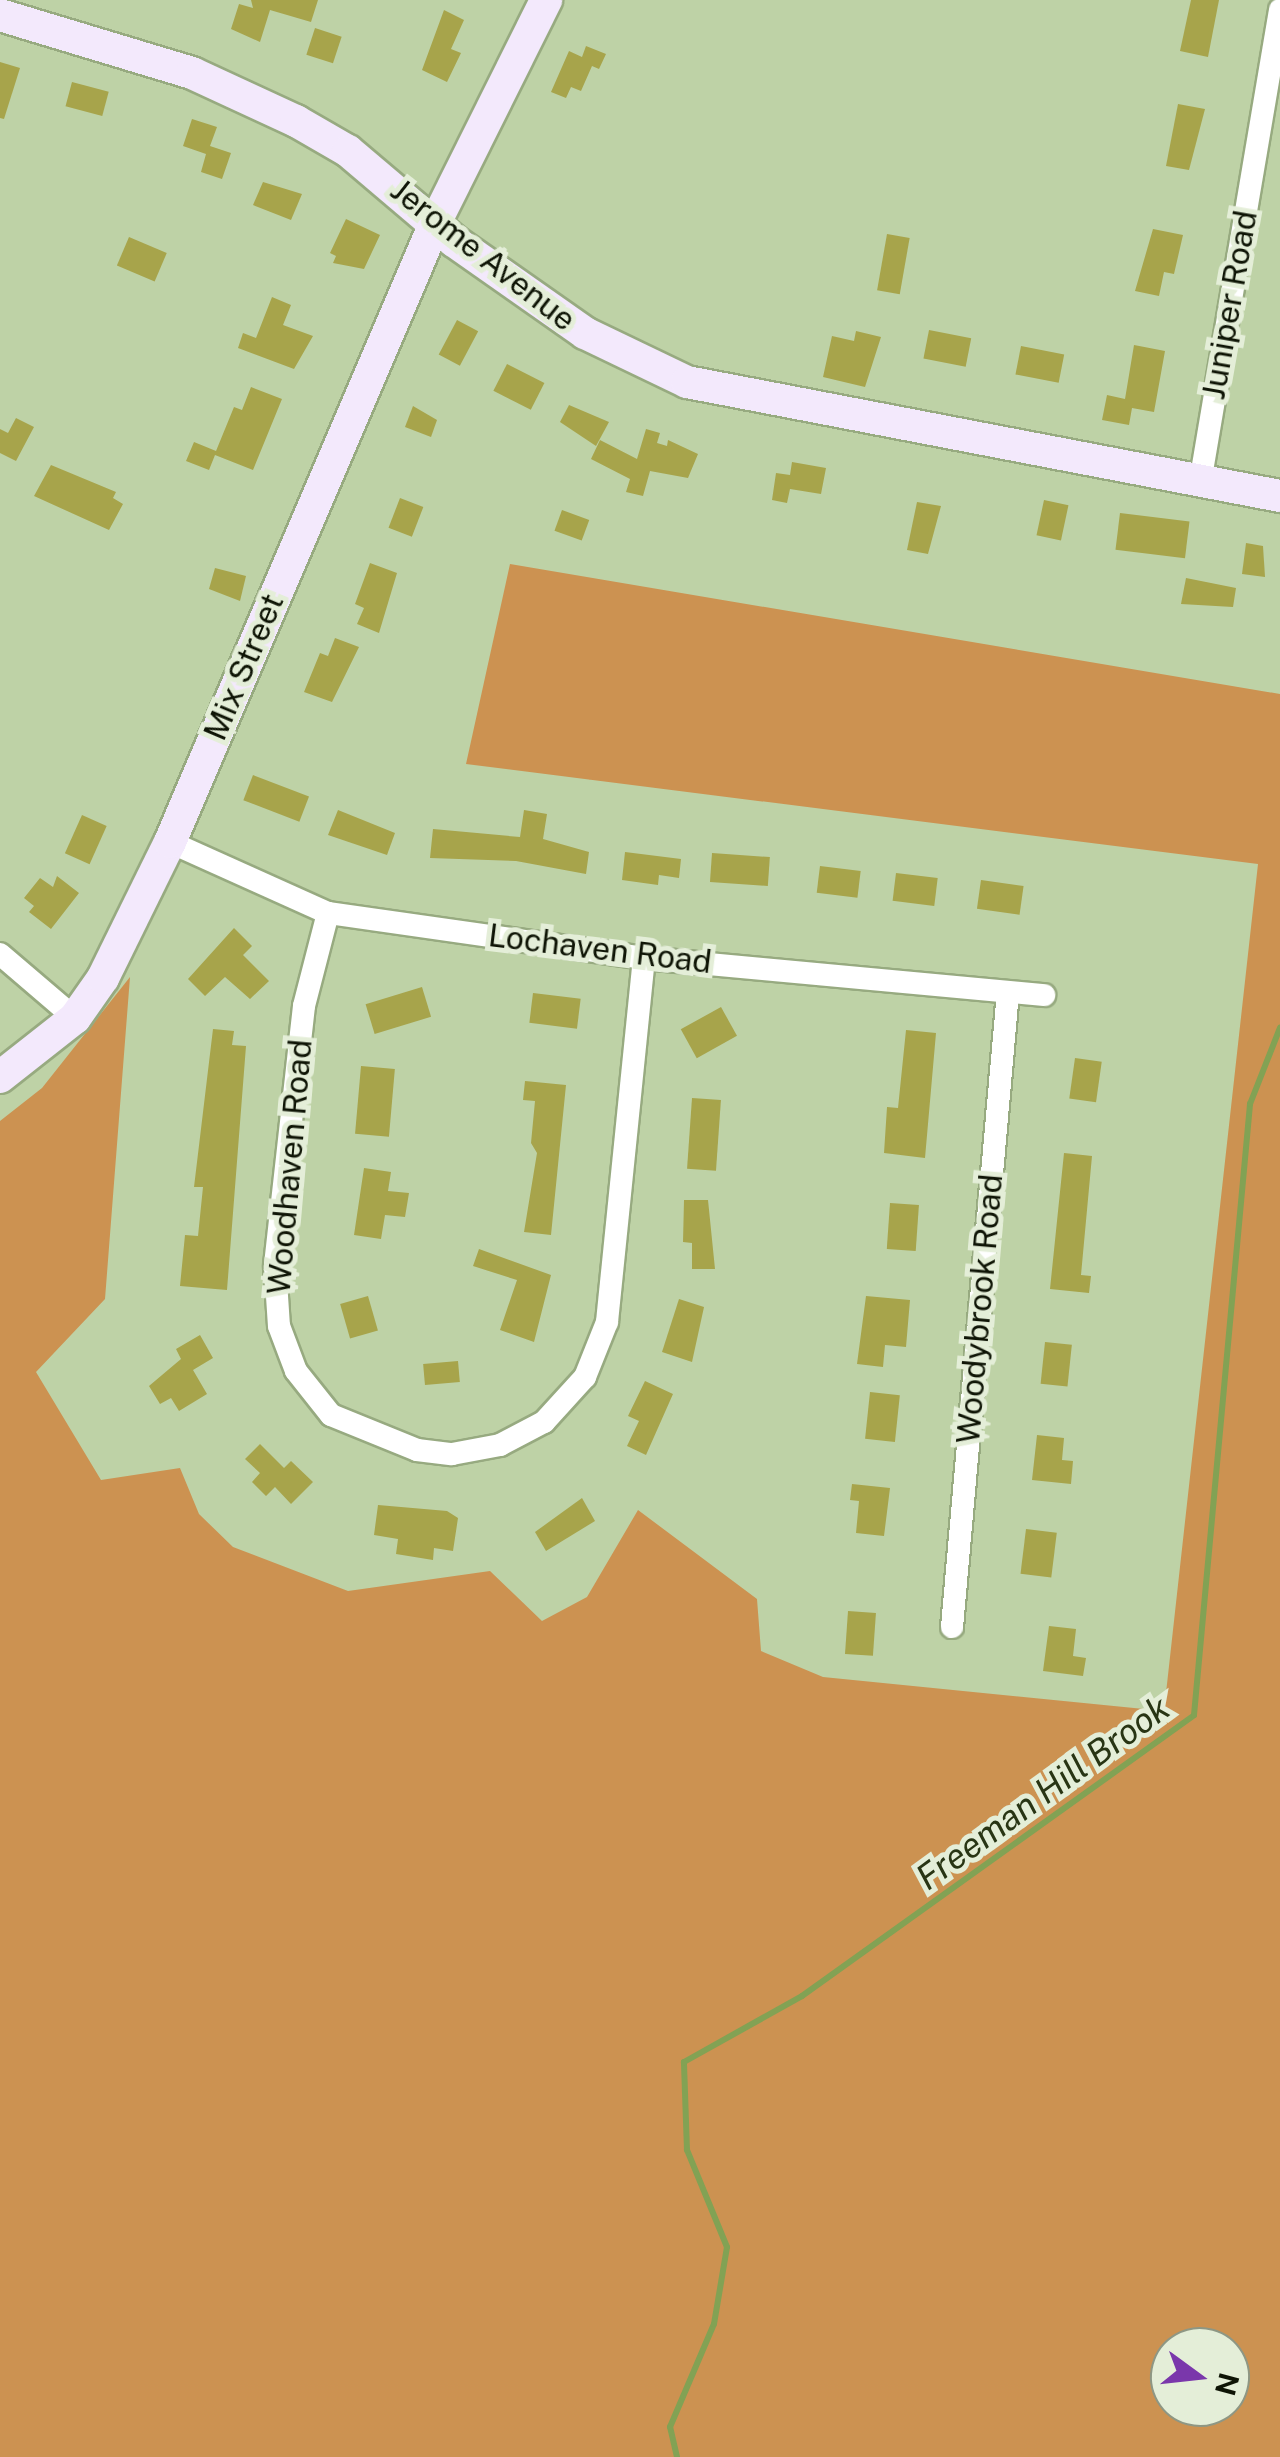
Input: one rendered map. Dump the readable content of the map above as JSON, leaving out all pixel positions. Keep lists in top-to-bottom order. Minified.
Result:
{"streets":{"main road":["Jerome Avenue","Mix Street"],"street":["Juniper Road","Lochaven Road","Woodhaven Road","Woodybrook Road"]},"crossings":[["Jerome Avenue","Juniper Road"],["Jerome Avenue","Mix Street"],["Mix Street","Lochaven Road"],["Lochaven Road","Woodhaven Road"],["Lochaven Road","Woodybrook Road"]],"water":["Freeman Hill Brook"],"north":"right"}
